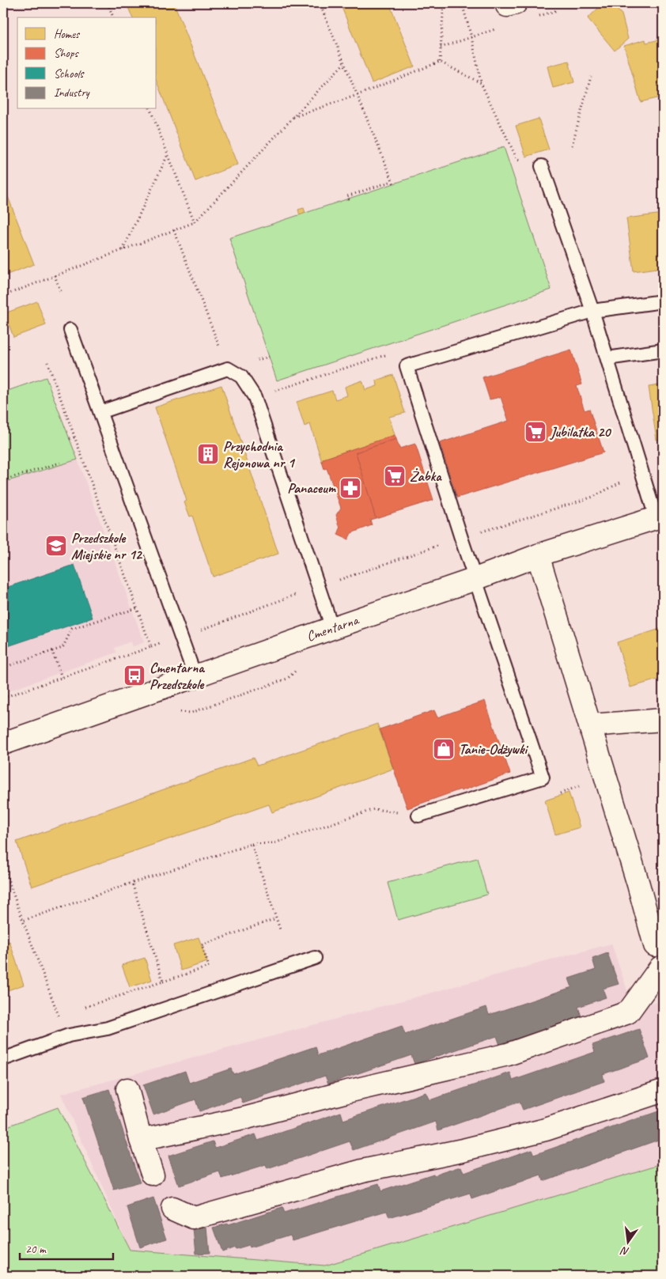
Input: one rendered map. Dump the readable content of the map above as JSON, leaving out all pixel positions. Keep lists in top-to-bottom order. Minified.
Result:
{"streets":{"street":["Cmentarna"]},"places":{"supermarket":["Jubilatka 20","Żabka"],"building":["Przychodnia Rejonowa nr 1"],"pharmacy":["Panaceum"],"school or university":["Przedszkole Miejskie nr 12"],"bus stop":["Cmentarna Przedszkole"],"shop":["Tanie-Odżywki"]},"legend":["Homes","Shops","Schools","Industry"],"scale_bar":"20 m","north":"bottom"}
